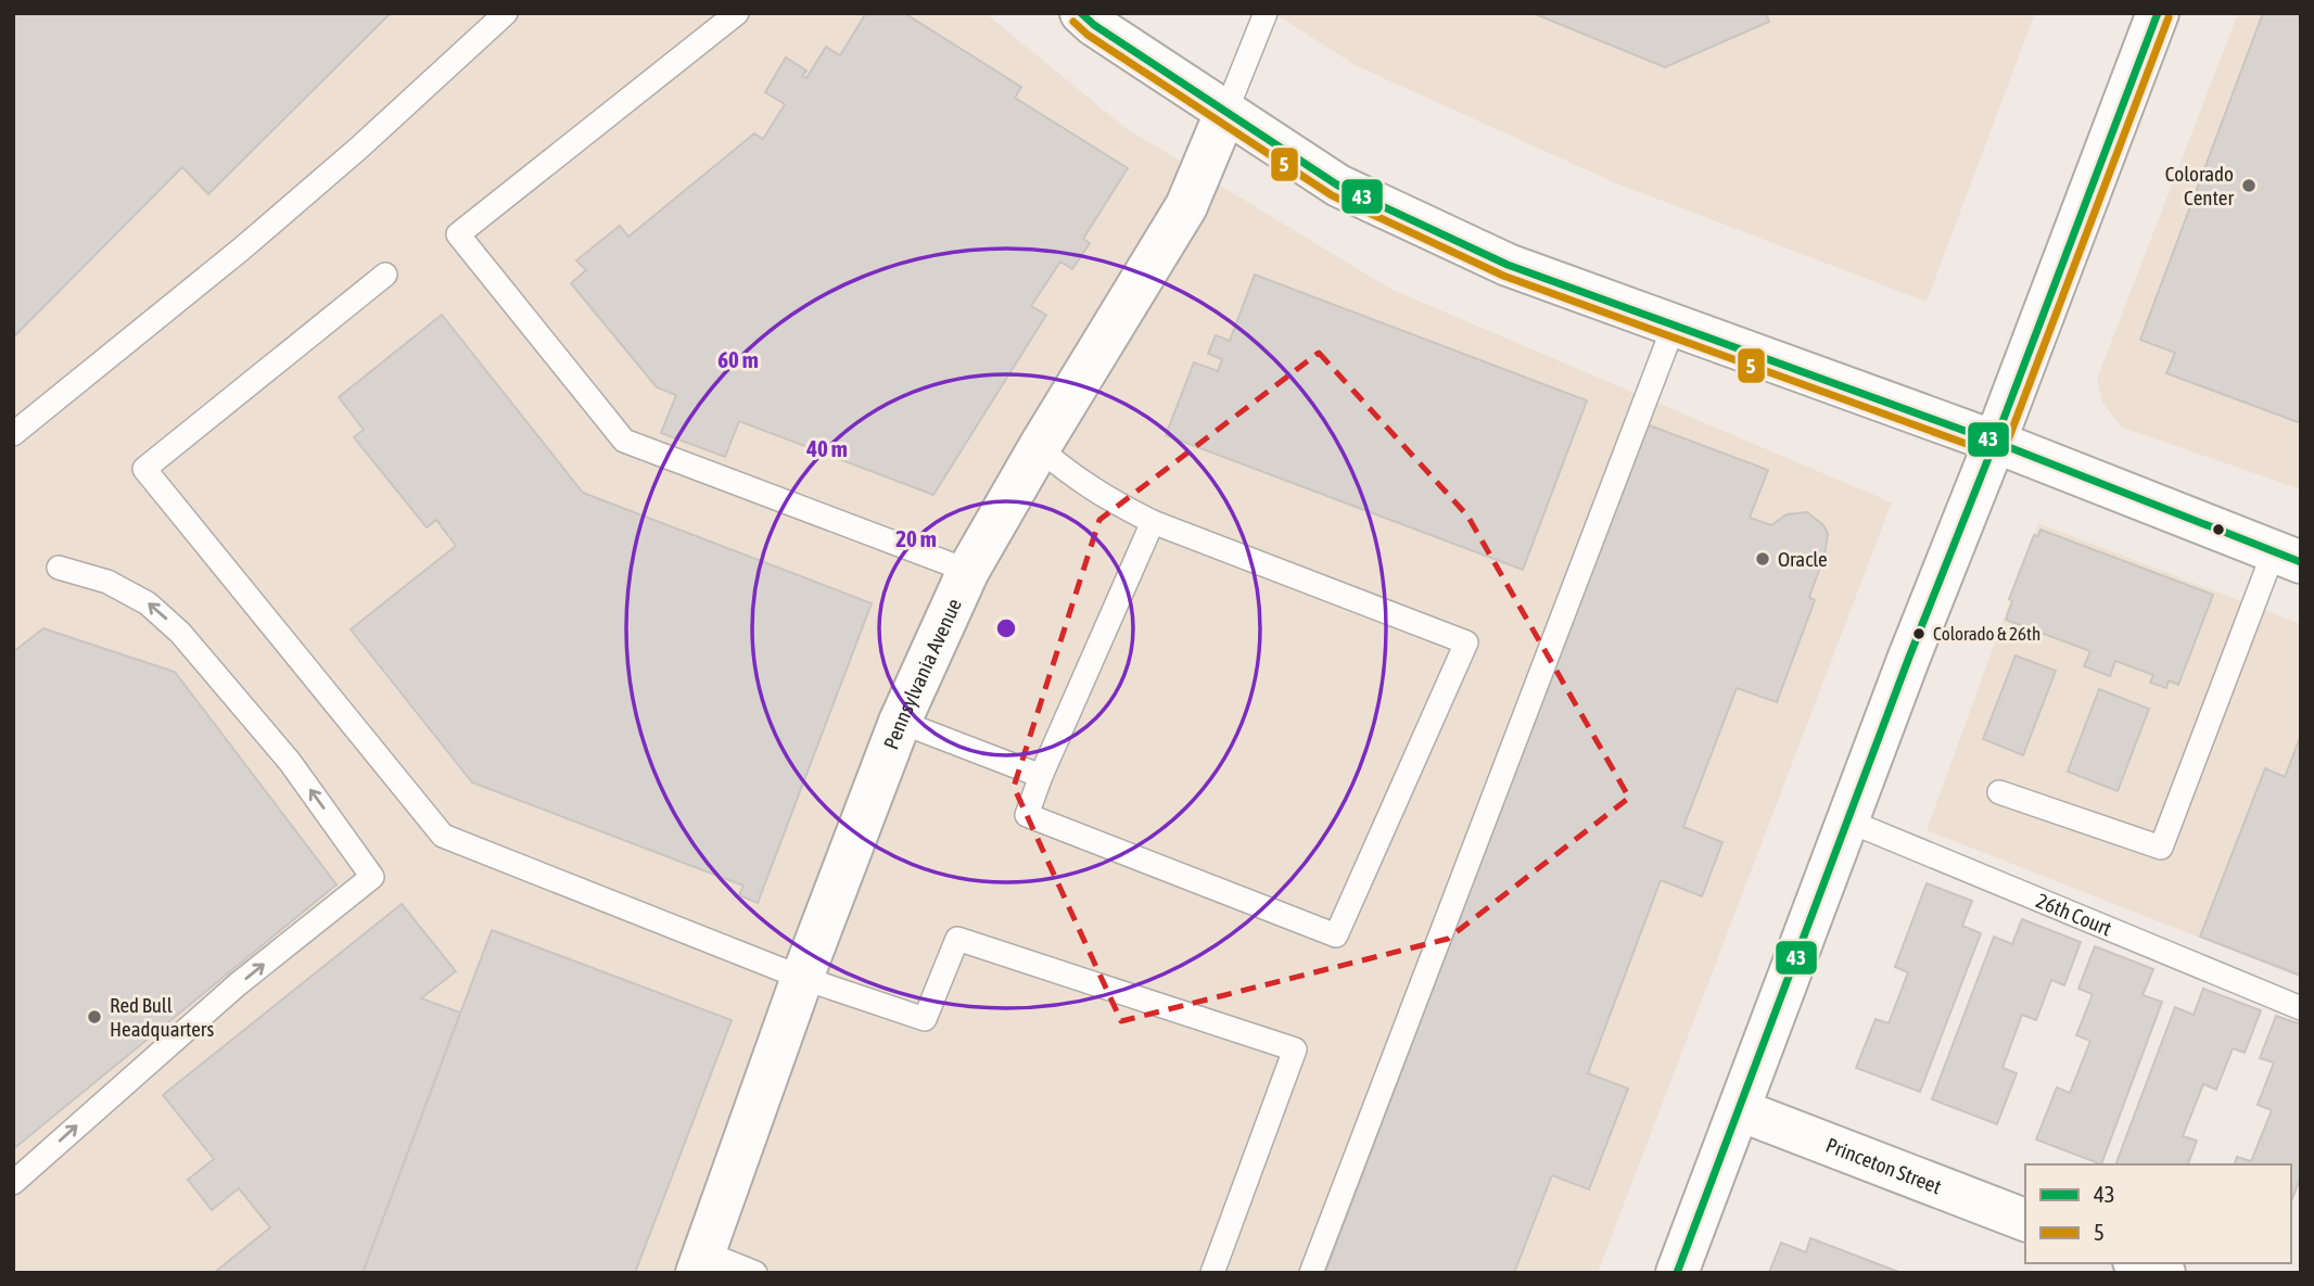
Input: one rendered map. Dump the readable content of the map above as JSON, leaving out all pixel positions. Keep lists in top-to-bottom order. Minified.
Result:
{"streets":{"street":["Pennsylvania Avenue","Princeton Street"],"lane":["26th Court"]},"places":["Colorado Center","Oracle","Colorado & 26th","Red Bull Headquarters"],"lines":["transit line 43","transit line 5"],"legend":["43","5"],"rings":["60 m","40 m","20 m"]}
